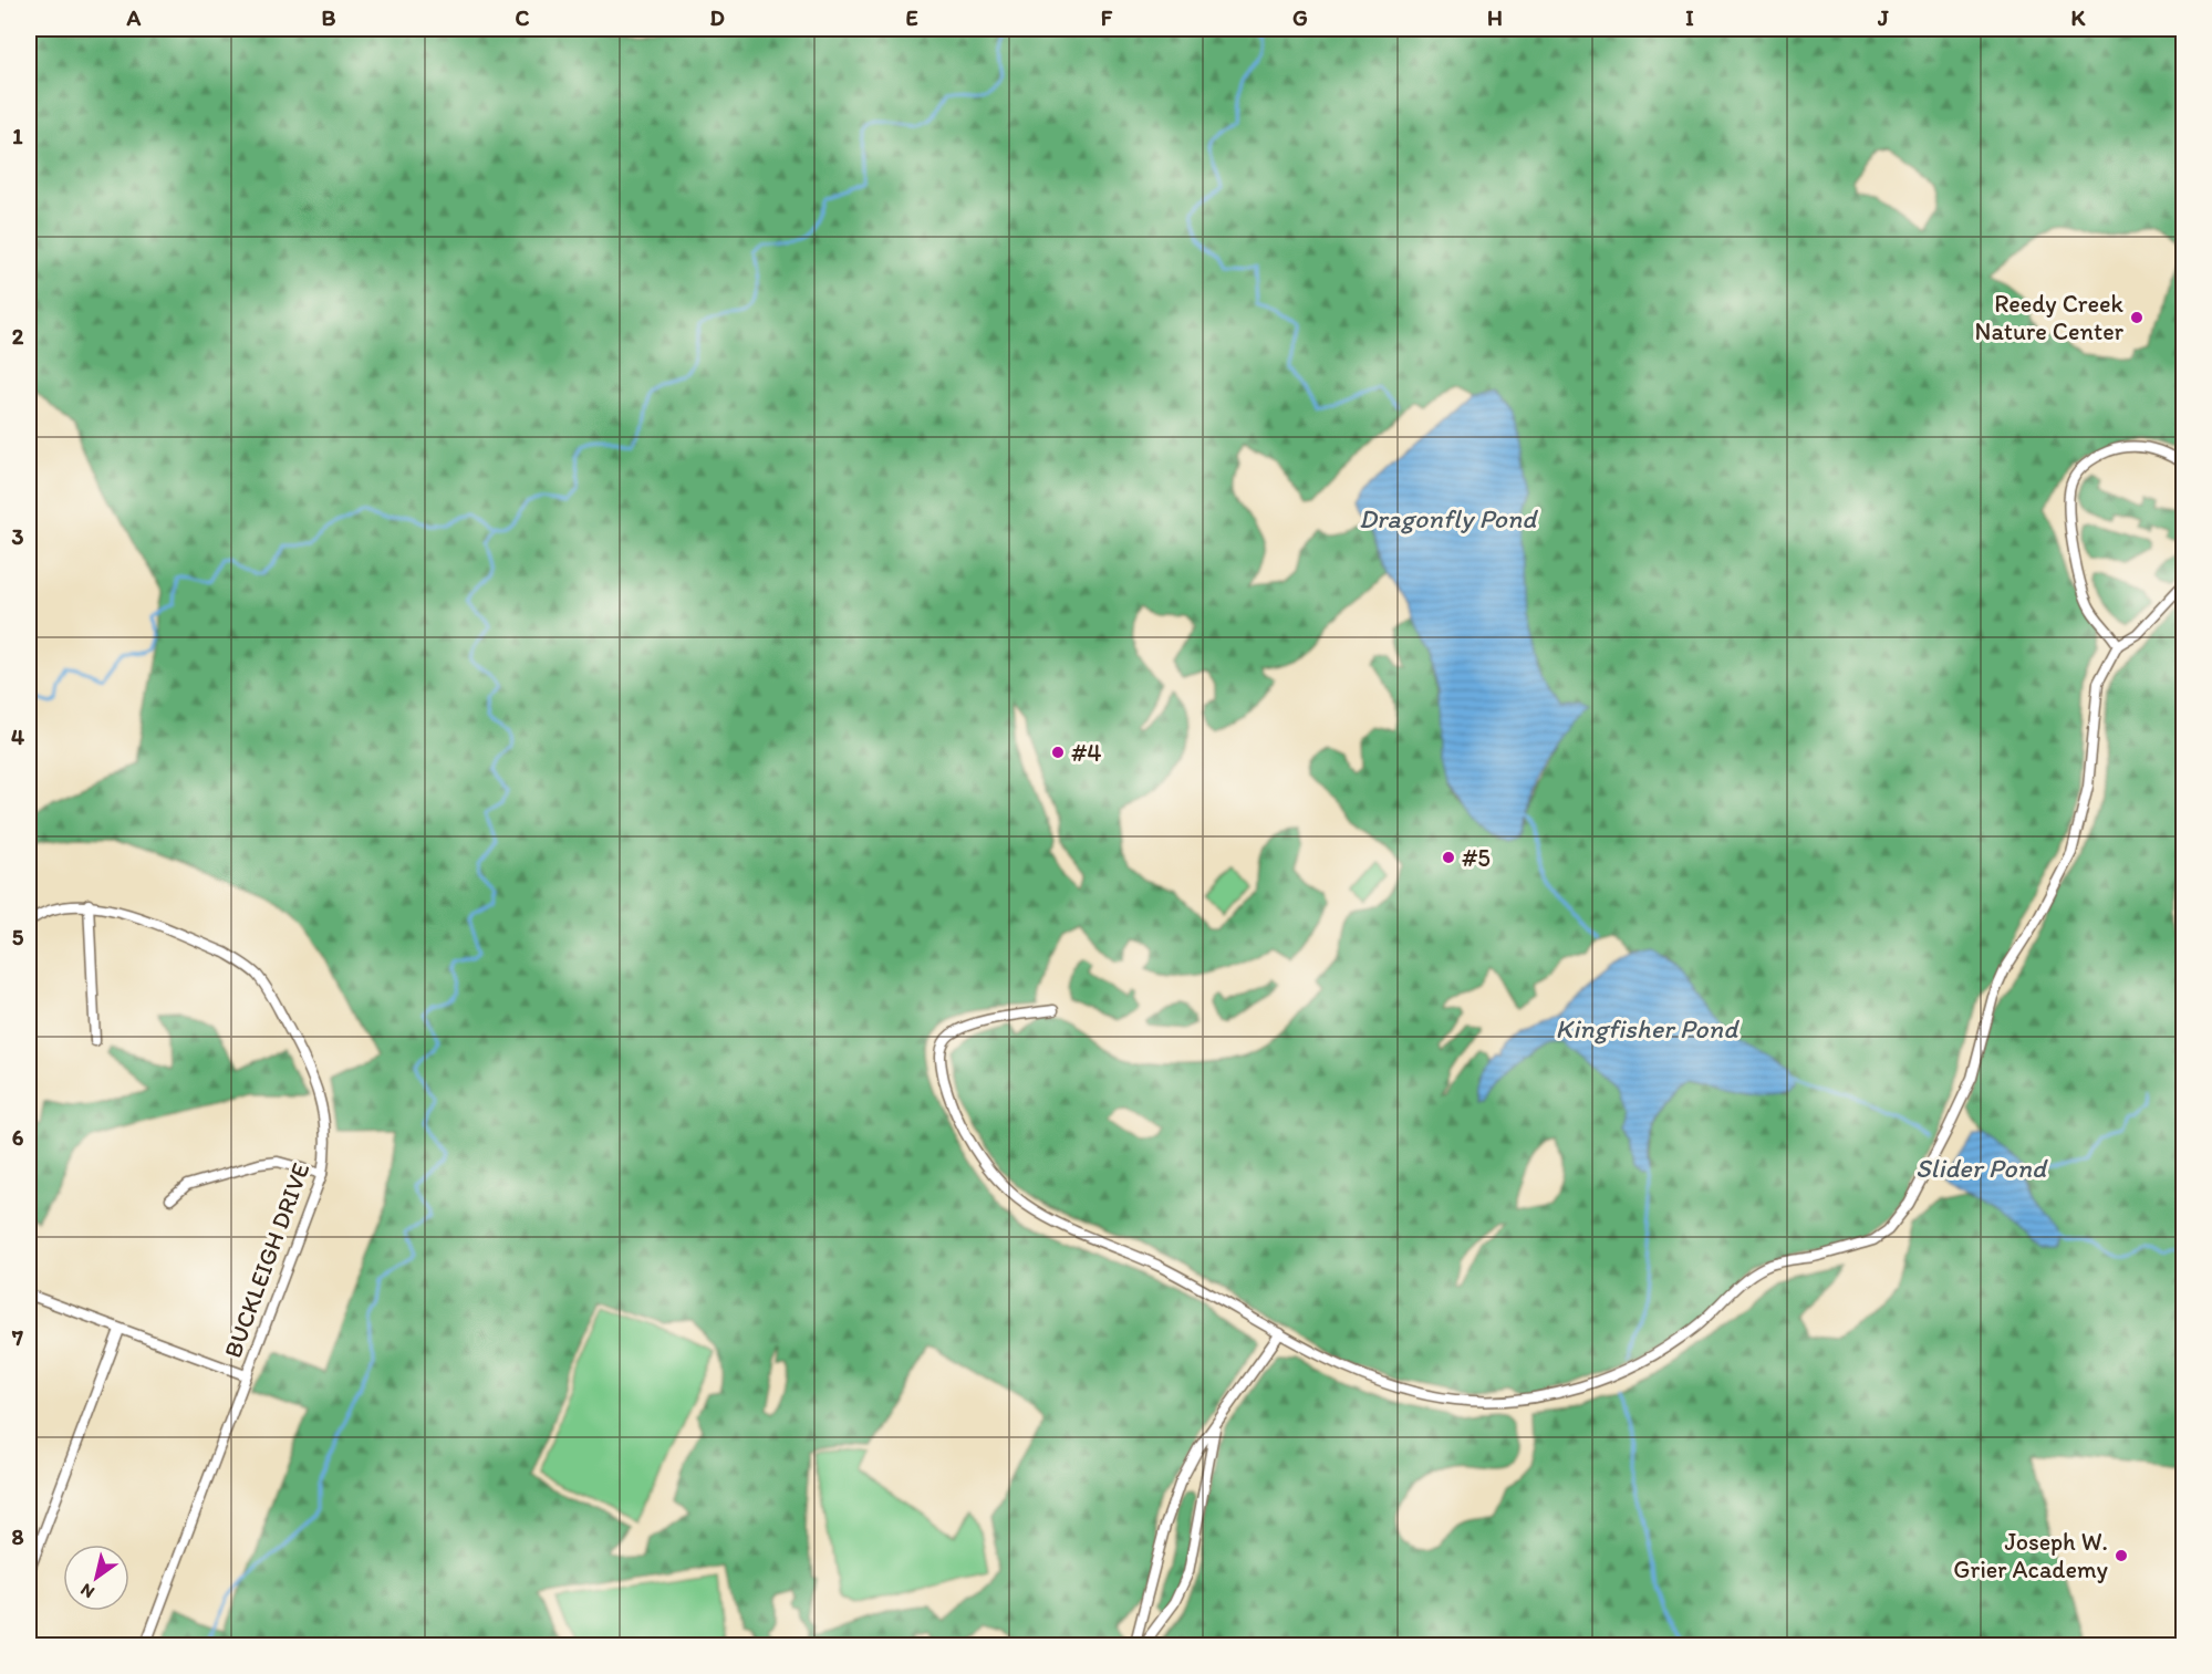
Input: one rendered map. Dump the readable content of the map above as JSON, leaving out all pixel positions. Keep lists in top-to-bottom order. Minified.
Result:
{"streets":{"street":["BUCKLEIGH DRIVE"]},"water":["Dragonfly Pond","Kingfisher Pond","Slider Pond"],"places":["Reedy Creek Nature Center","#4","#5","Joseph W. Grier Academy"],"north":"bottom left","grid":{"columns":["A","B","C","D","E","F","G","H","I","J","K"],"rows":["1","2","3","4","5","6","7","8"]}}
